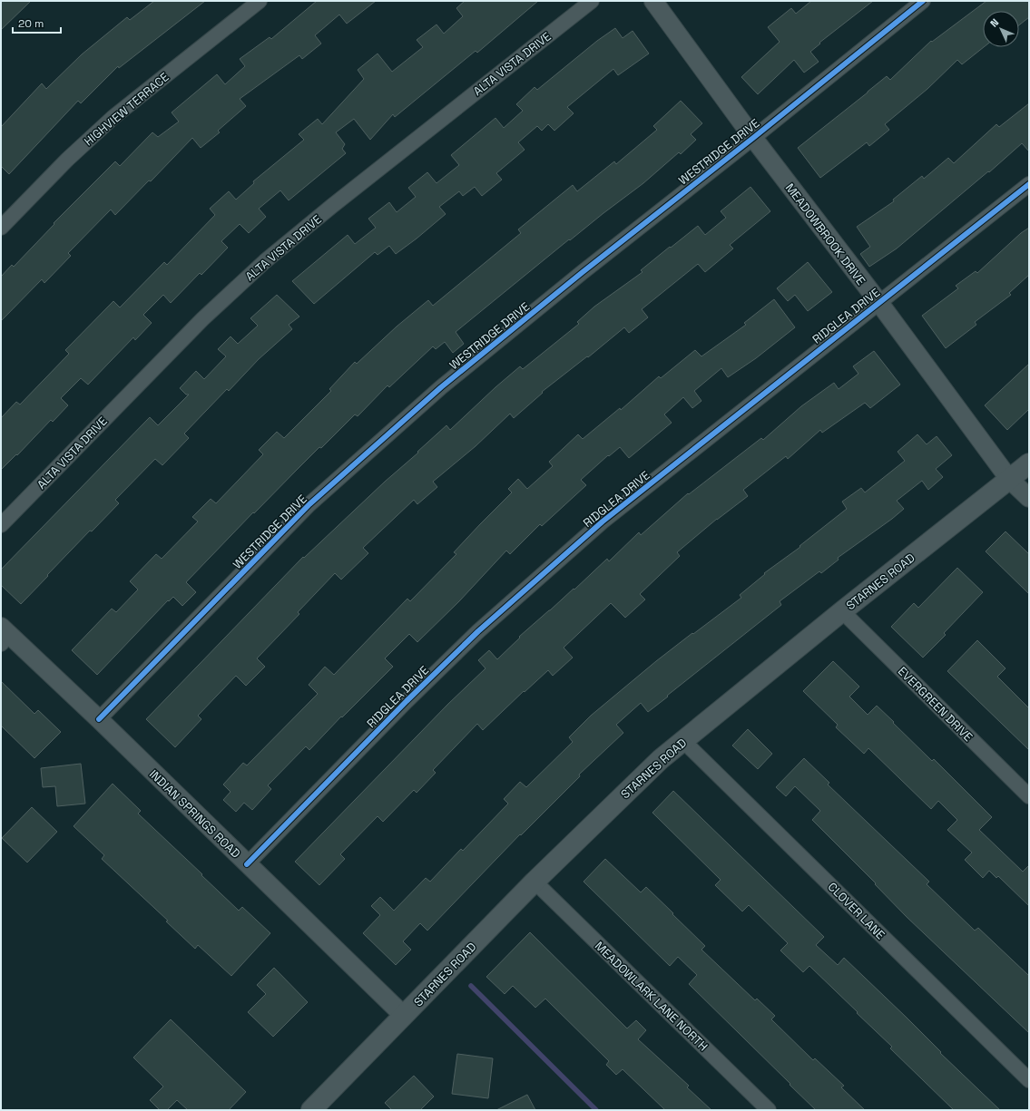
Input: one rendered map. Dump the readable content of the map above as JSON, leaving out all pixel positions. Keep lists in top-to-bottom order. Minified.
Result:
{"streets":{"main road":["STARNES ROAD"],"street":["ALTA VISTA DRIVE","HIGHVIEW TERRACE","WESTRIDGE DRIVE","MEADOWBROOK DRIVE","RIDGLEA DRIVE","EVERGREEN DRIVE","INDIAN SPRINGS ROAD","CLOVER LANE","MEADOWLARK LANE NORTH"]},"crossings":[["WESTRIDGE DRIVE","MEADOWBROOK DRIVE"],["WESTRIDGE DRIVE","INDIAN SPRINGS ROAD"],["MEADOWBROOK DRIVE","RIDGLEA DRIVE"],["MEADOWBROOK DRIVE","STARNES ROAD"],["RIDGLEA DRIVE","INDIAN SPRINGS ROAD"],["STARNES ROAD","EVERGREEN DRIVE"],["STARNES ROAD","INDIAN SPRINGS ROAD"],["STARNES ROAD","CLOVER LANE"],["STARNES ROAD","MEADOWLARK LANE NORTH"]],"scale_bar":"20 m","north":"top left"}
